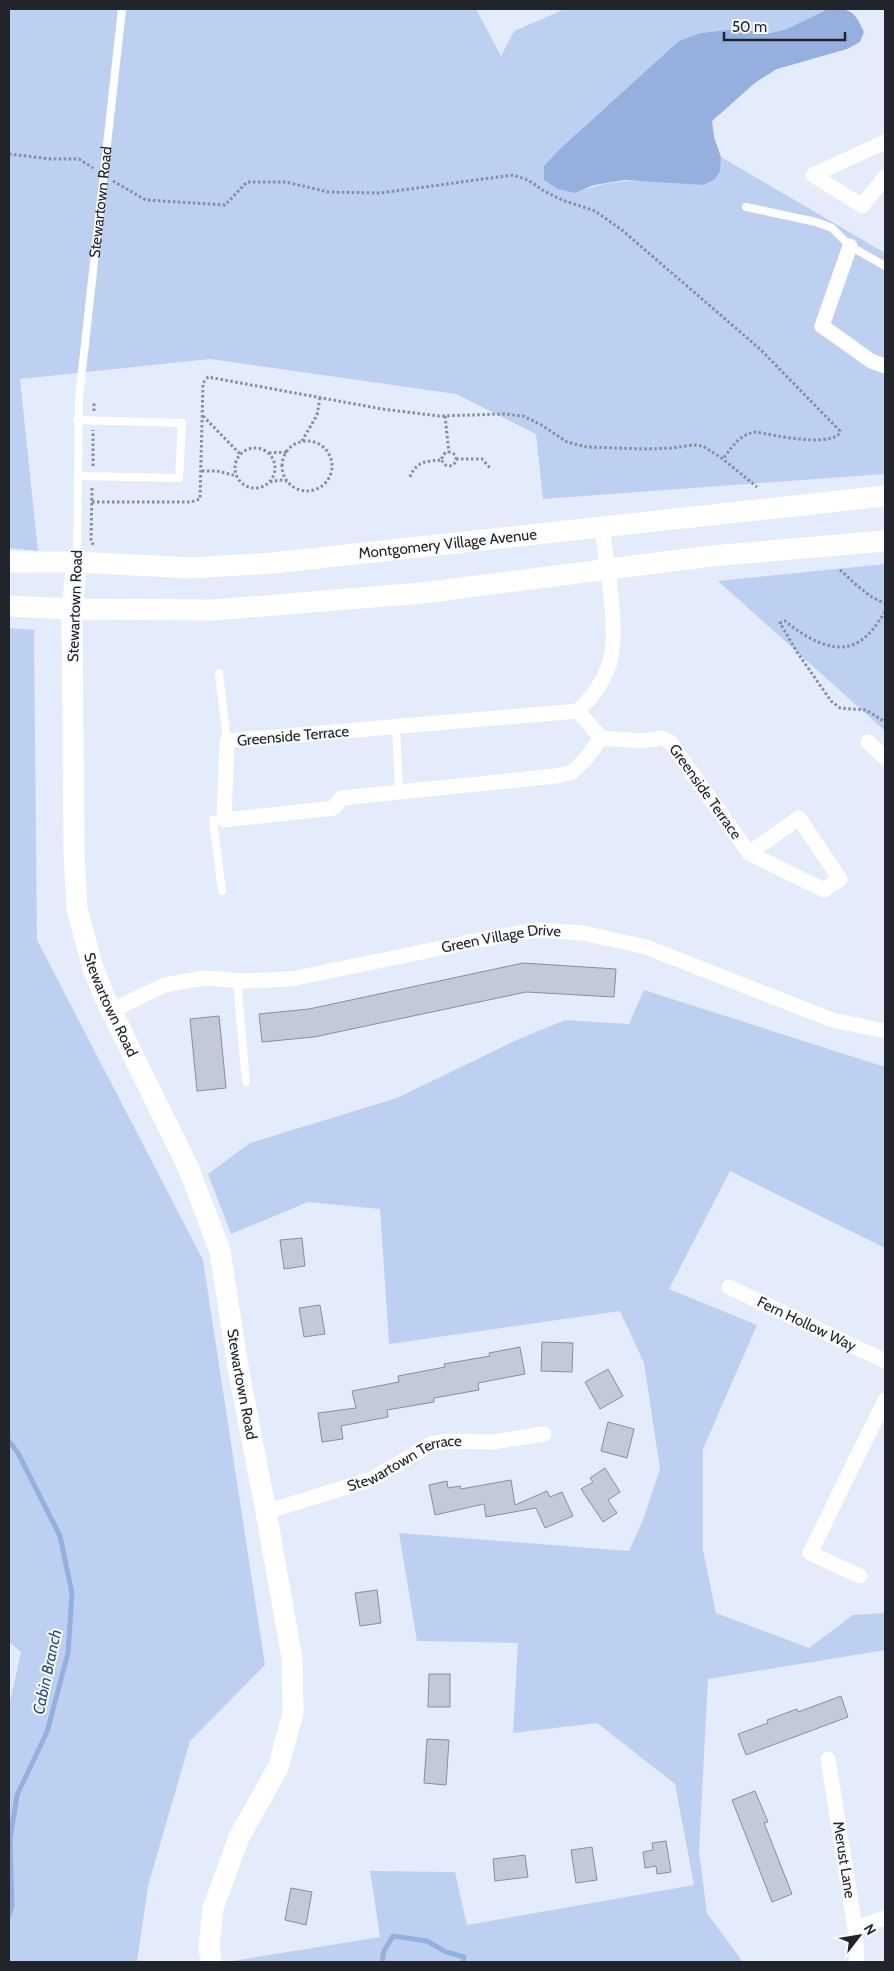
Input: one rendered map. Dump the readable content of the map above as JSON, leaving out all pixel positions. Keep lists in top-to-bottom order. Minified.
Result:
{"streets":{"main road":["Stewartown Road","Montgomery Village Avenue"],"street":["Greenside Terrace","Green Village Drive","Fern Hollow Way","Stewartown Terrace","Merust Lane"]},"crossings":[["Stewartown Road","Montgomery Village Avenue"],["Stewartown Road","Green Village Drive"],["Stewartown Road","Stewartown Terrace"]],"water":["Cabin Branch"],"scale_bar":"50 m","north":"top right"}
